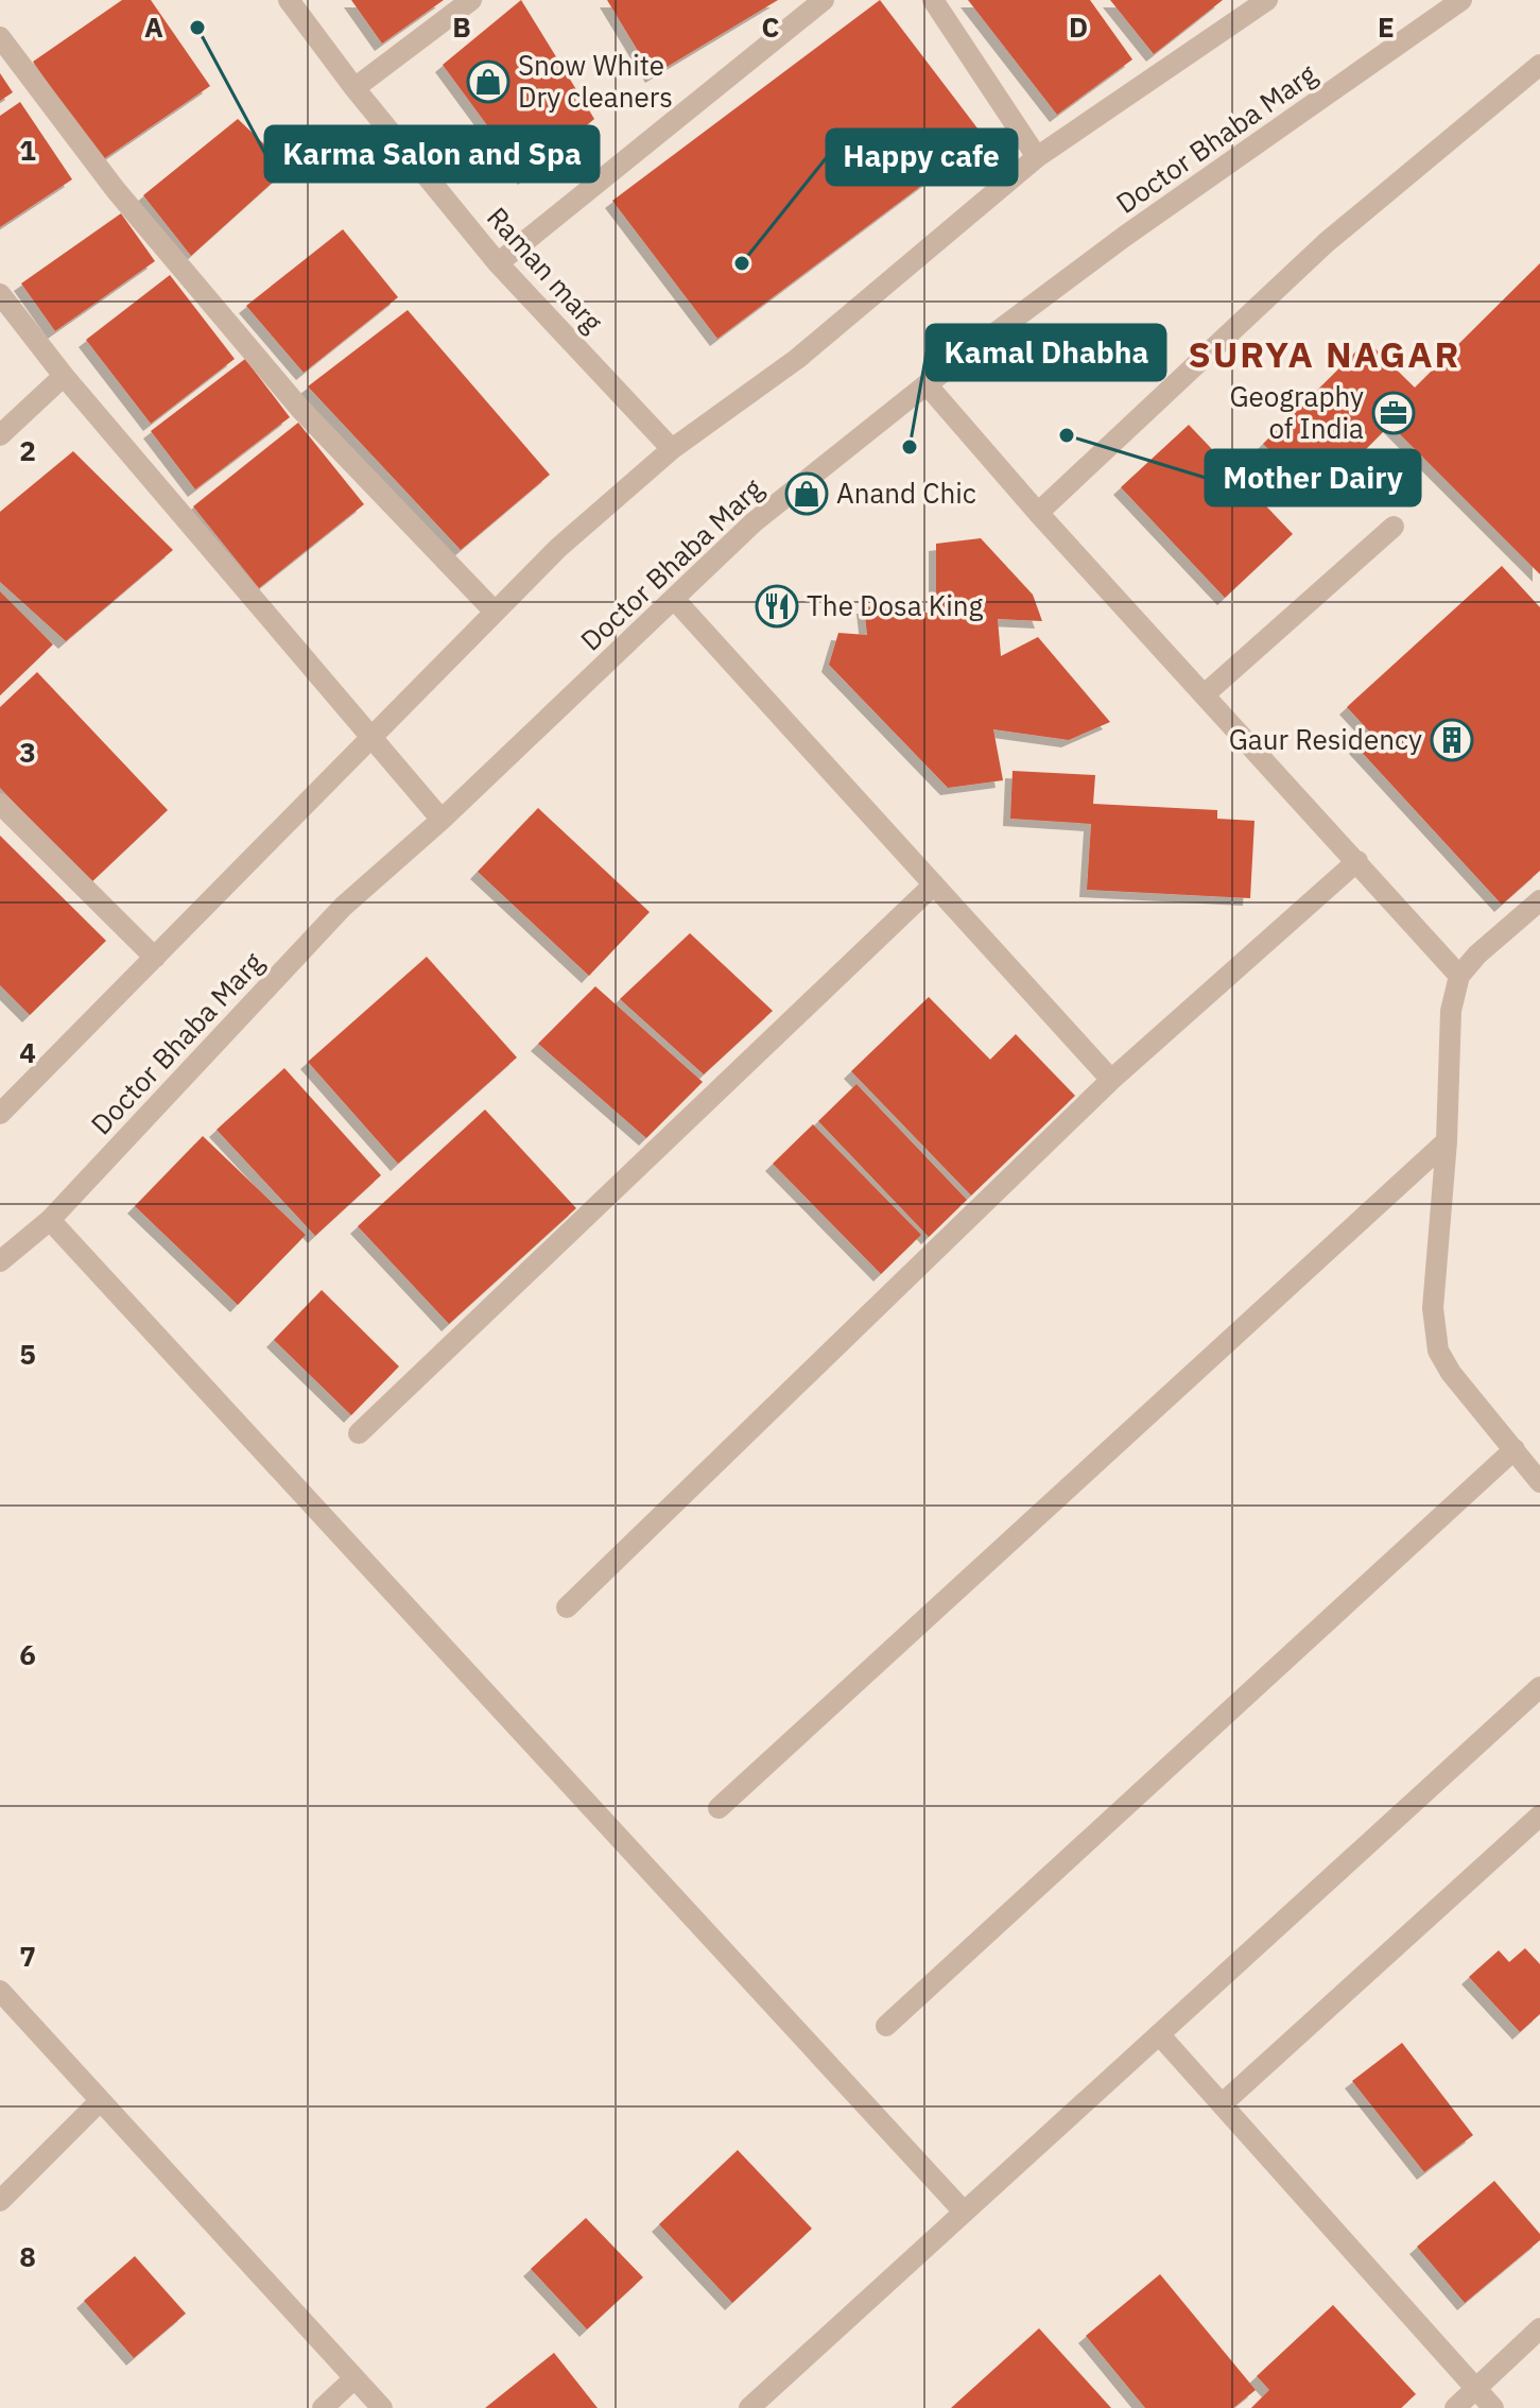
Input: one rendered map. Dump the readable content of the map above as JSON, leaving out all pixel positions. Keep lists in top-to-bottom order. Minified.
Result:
{"streets":{"street":["Doctor Bhaba Marg","Raman marg"]},"districts":["SURYA NAGAR"],"places":{"other":["Karma Salon and Spa","Happy cafe","Mother Dairy","Kamal Dhabha"],"shop":["Snow White Dry cleaners","Anand Chic"],"office":["Geography of India"],"restaurant":["The Dosa King"],"building":["Gaur Residency"]},"grid":{"columns":["A","B","C","D","E"],"rows":["1","2","3","4","5","6","7","8"]}}
